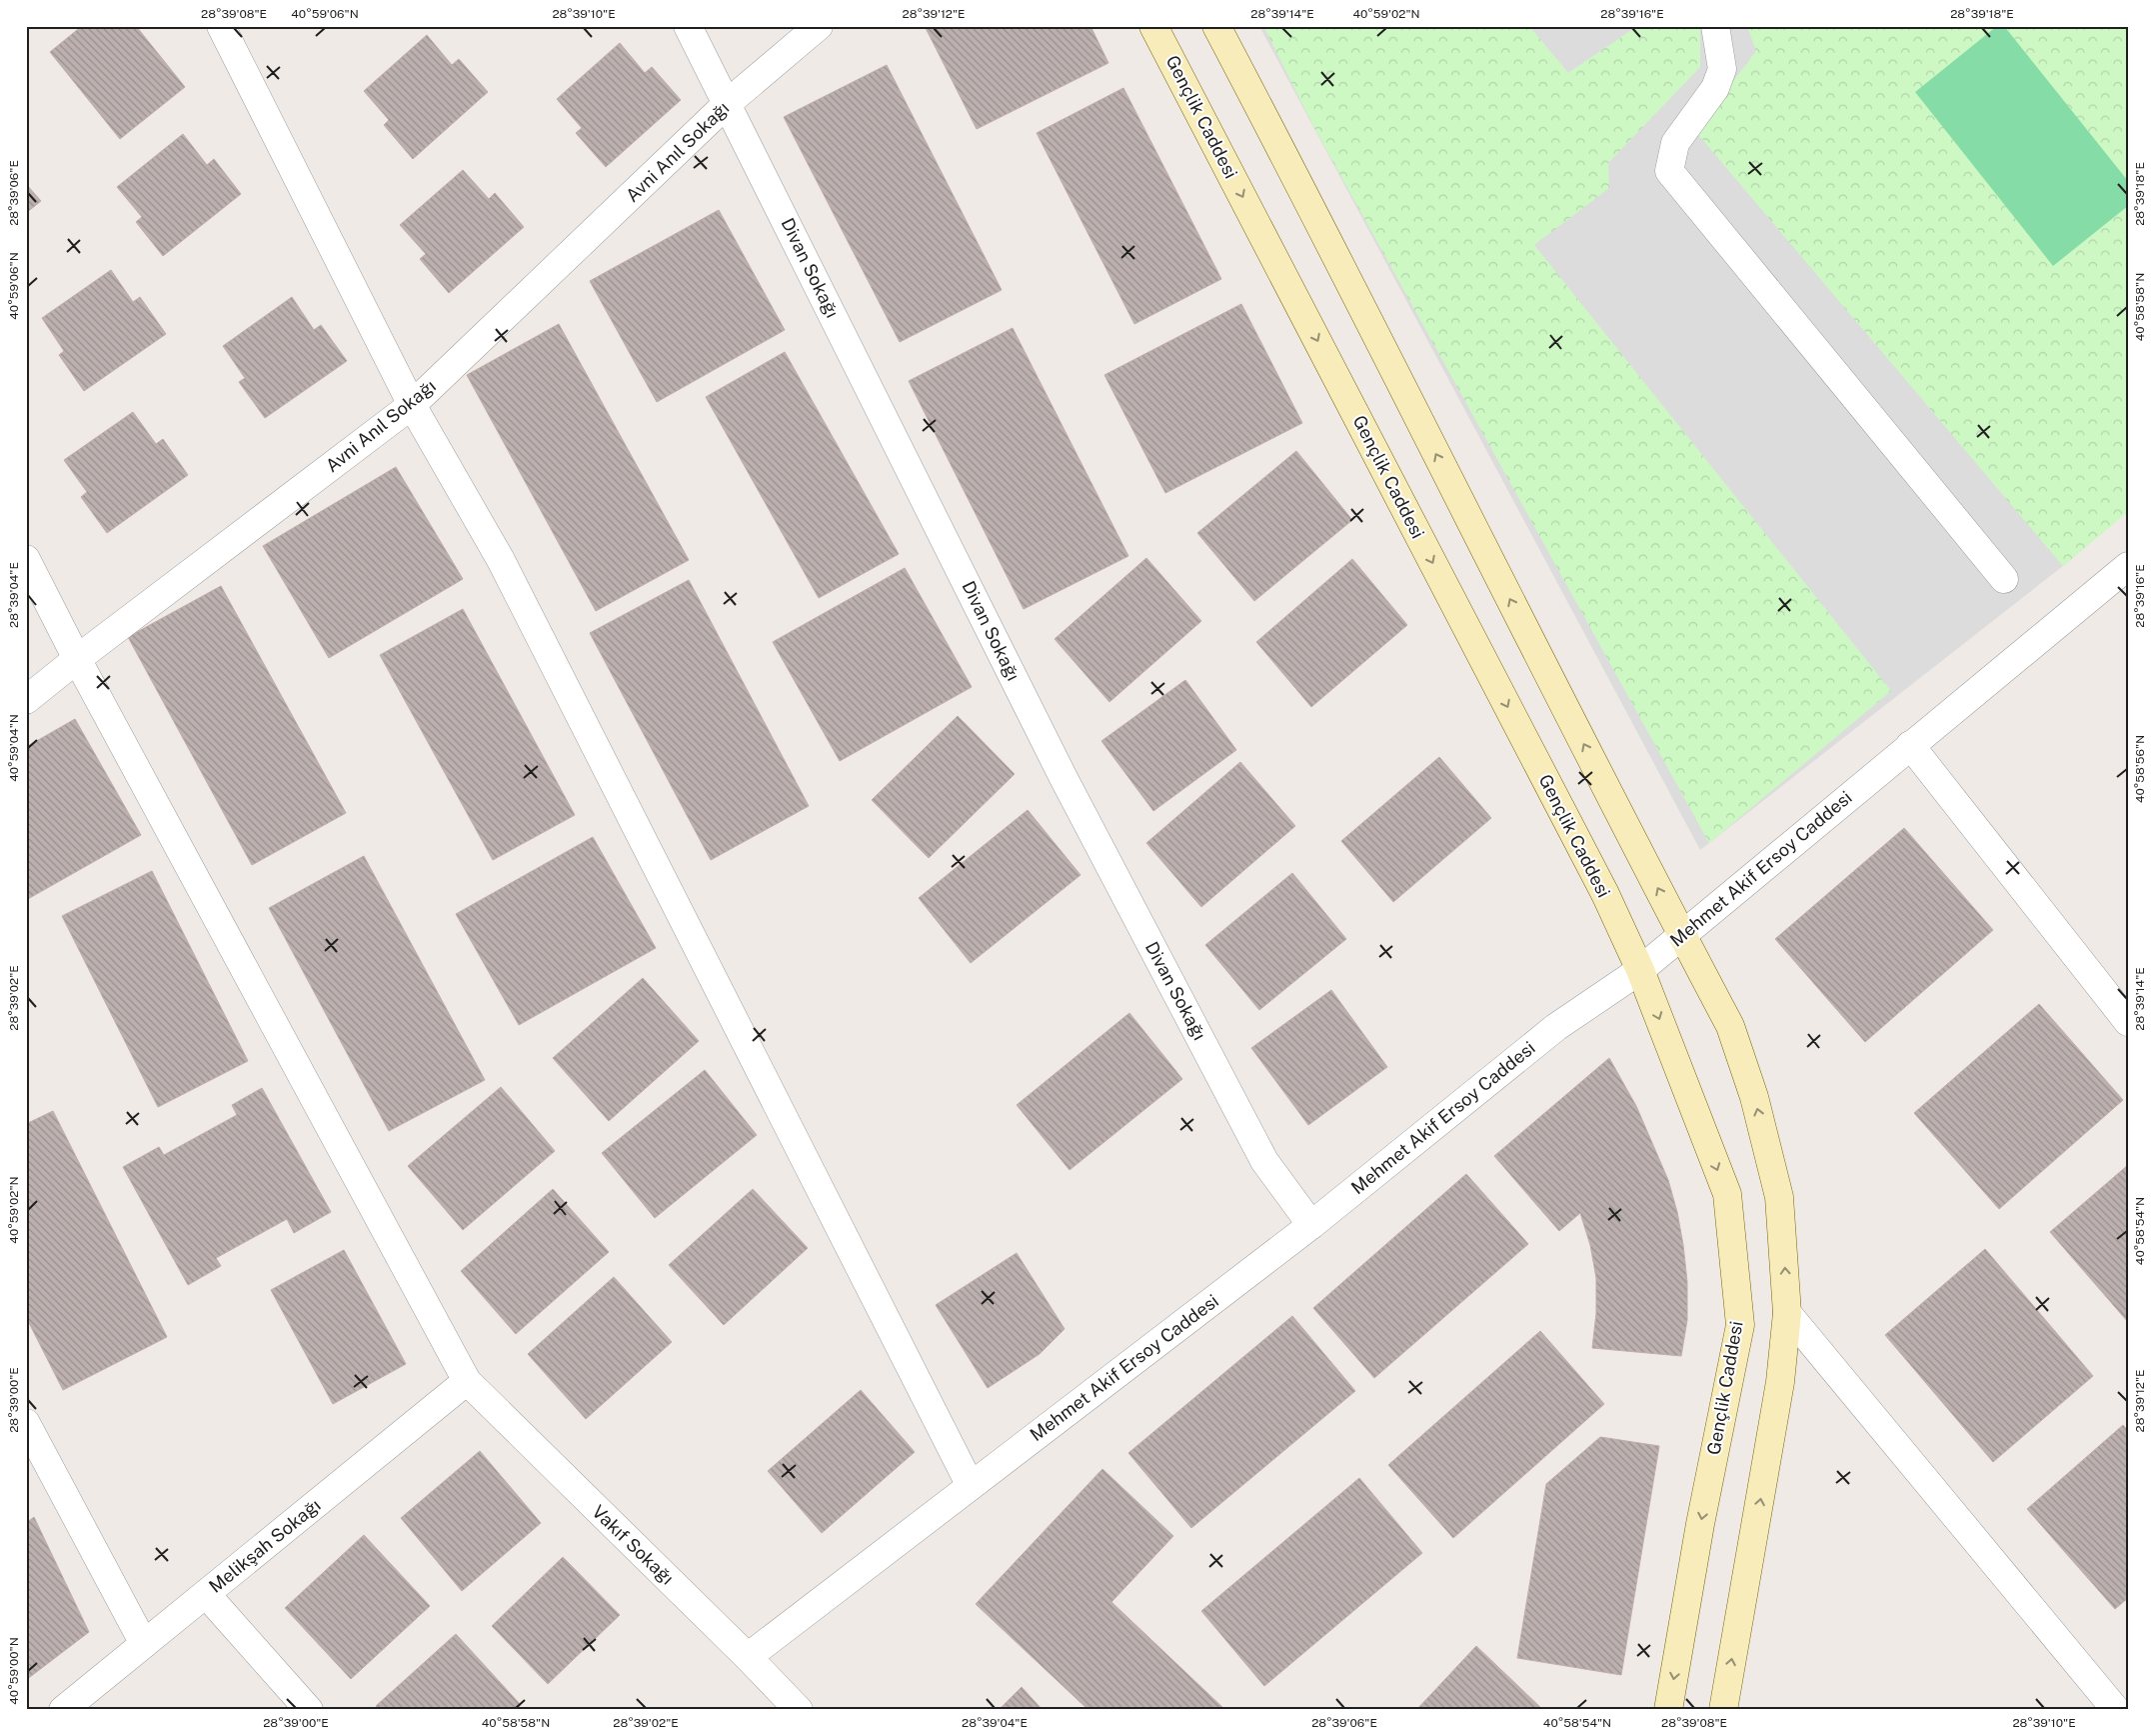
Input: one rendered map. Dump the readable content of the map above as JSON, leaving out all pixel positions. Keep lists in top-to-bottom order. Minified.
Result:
{"streets":{"street":["Gençlik Caddesi","Avni Anıl Sokağı","Divan Sokağı","Mehmet Akif Ersoy Caddesi","Vakıf Sokağı","Melikşah Sokağı"]},"crossings":[["Gençlik Caddesi","Mehmet Akif Ersoy Caddesi"],["Avni Anıl Sokağı","Divan Sokağı"],["Avni Anıl Sokağı","Vakıf Sokağı"],["Divan Sokağı","Mehmet Akif Ersoy Caddesi"],["Mehmet Akif Ersoy Caddesi","Vakıf Sokağı"],["Vakıf Sokağı","Melikşah Sokağı"]],"coordinates":["28°39'08\"E","40°59'06\"N","28°39'10\"E","28°39'12\"E","28°39'14\"E","40°59'02\"N","28°39'16\"E","28°39'18\"E","28°39'06\"E","40°58'58\"N","28°39'04\"E","40°59'04\"N","40°58'56\"N","28°39'02\"E","40°58'54\"N","28°39'00\"E","40°59'00\"N"]}
